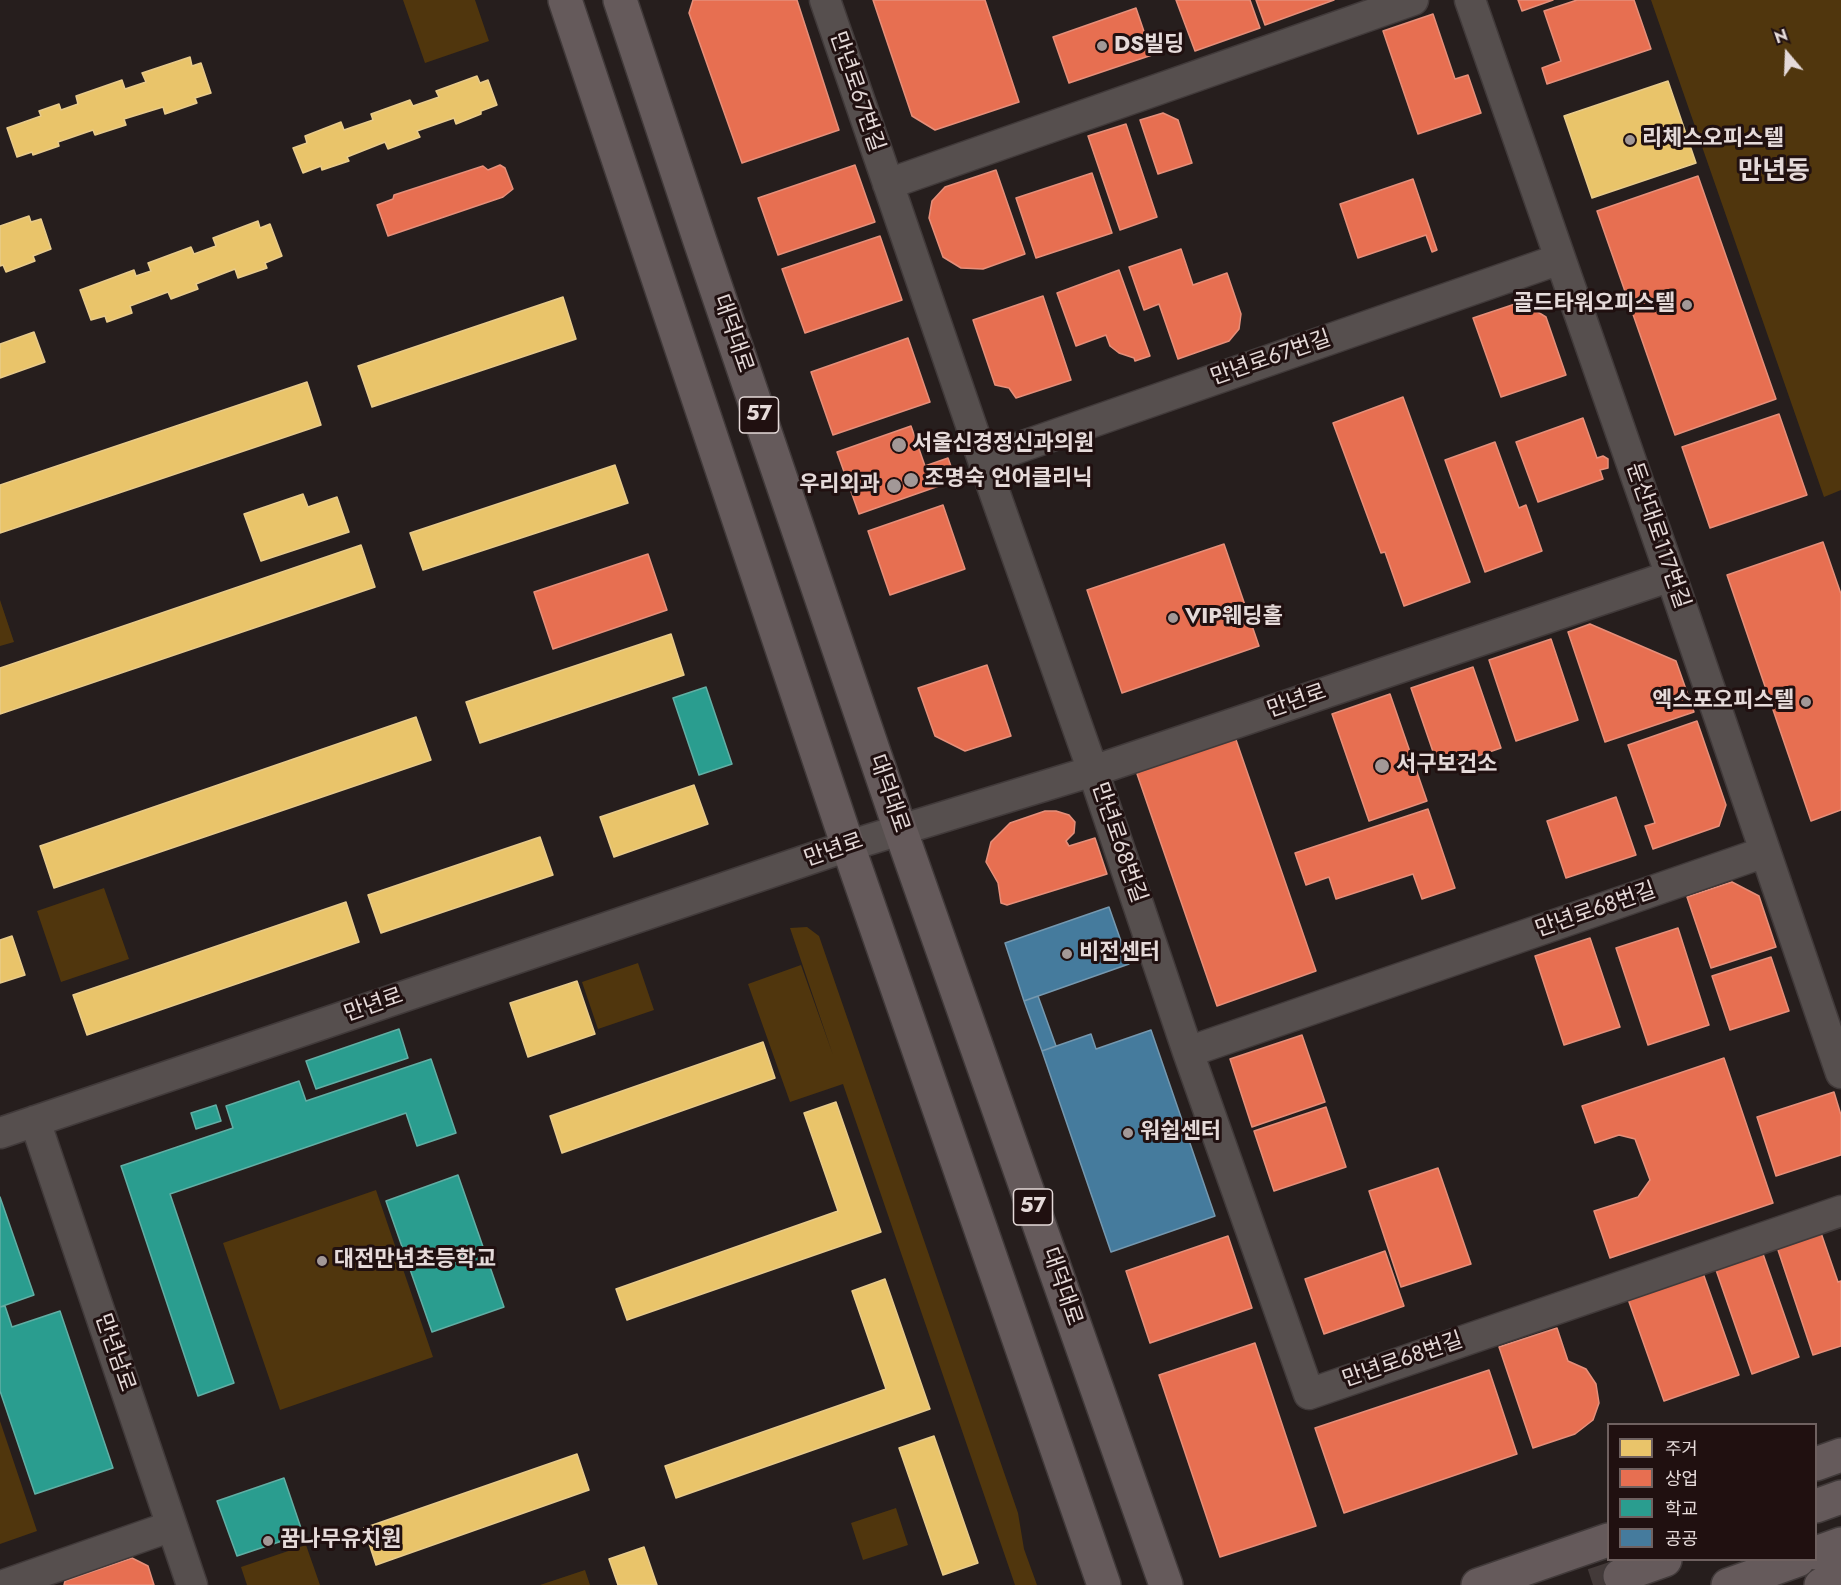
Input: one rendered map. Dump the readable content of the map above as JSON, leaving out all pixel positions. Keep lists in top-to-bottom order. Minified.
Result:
{"streets":{"main road":["대덕대로","57"],"street":["만년로67번길","둔산대로117번길","만년로","만년로68번길","만년남로"]},"crossings":[["만년로67번길","둔산대로117번길"],["만년로67번길","만년로"],["만년로67번길","만년로68번길"],["대덕대로","만년로"],["57","만년로"],["둔산대로117번길","만년로"],["둔산대로117번길","만년로68번길"],["만년로","만년로68번길"],["만년로","만년남로"]],"districts":["만년동"],"places":["DS빌딩","리체스오피스텔","골드타워오피스텔","서울신경정신과의원","조명숙 언어클리닉","우리외과","VIP웨딩홀","엑스포오피스텔","서구보건소","비전센터","워쉽센터","대전만년초등학교","꿈나무유치원"],"legend":["주거","상업","학교","공공"],"north":"top"}
